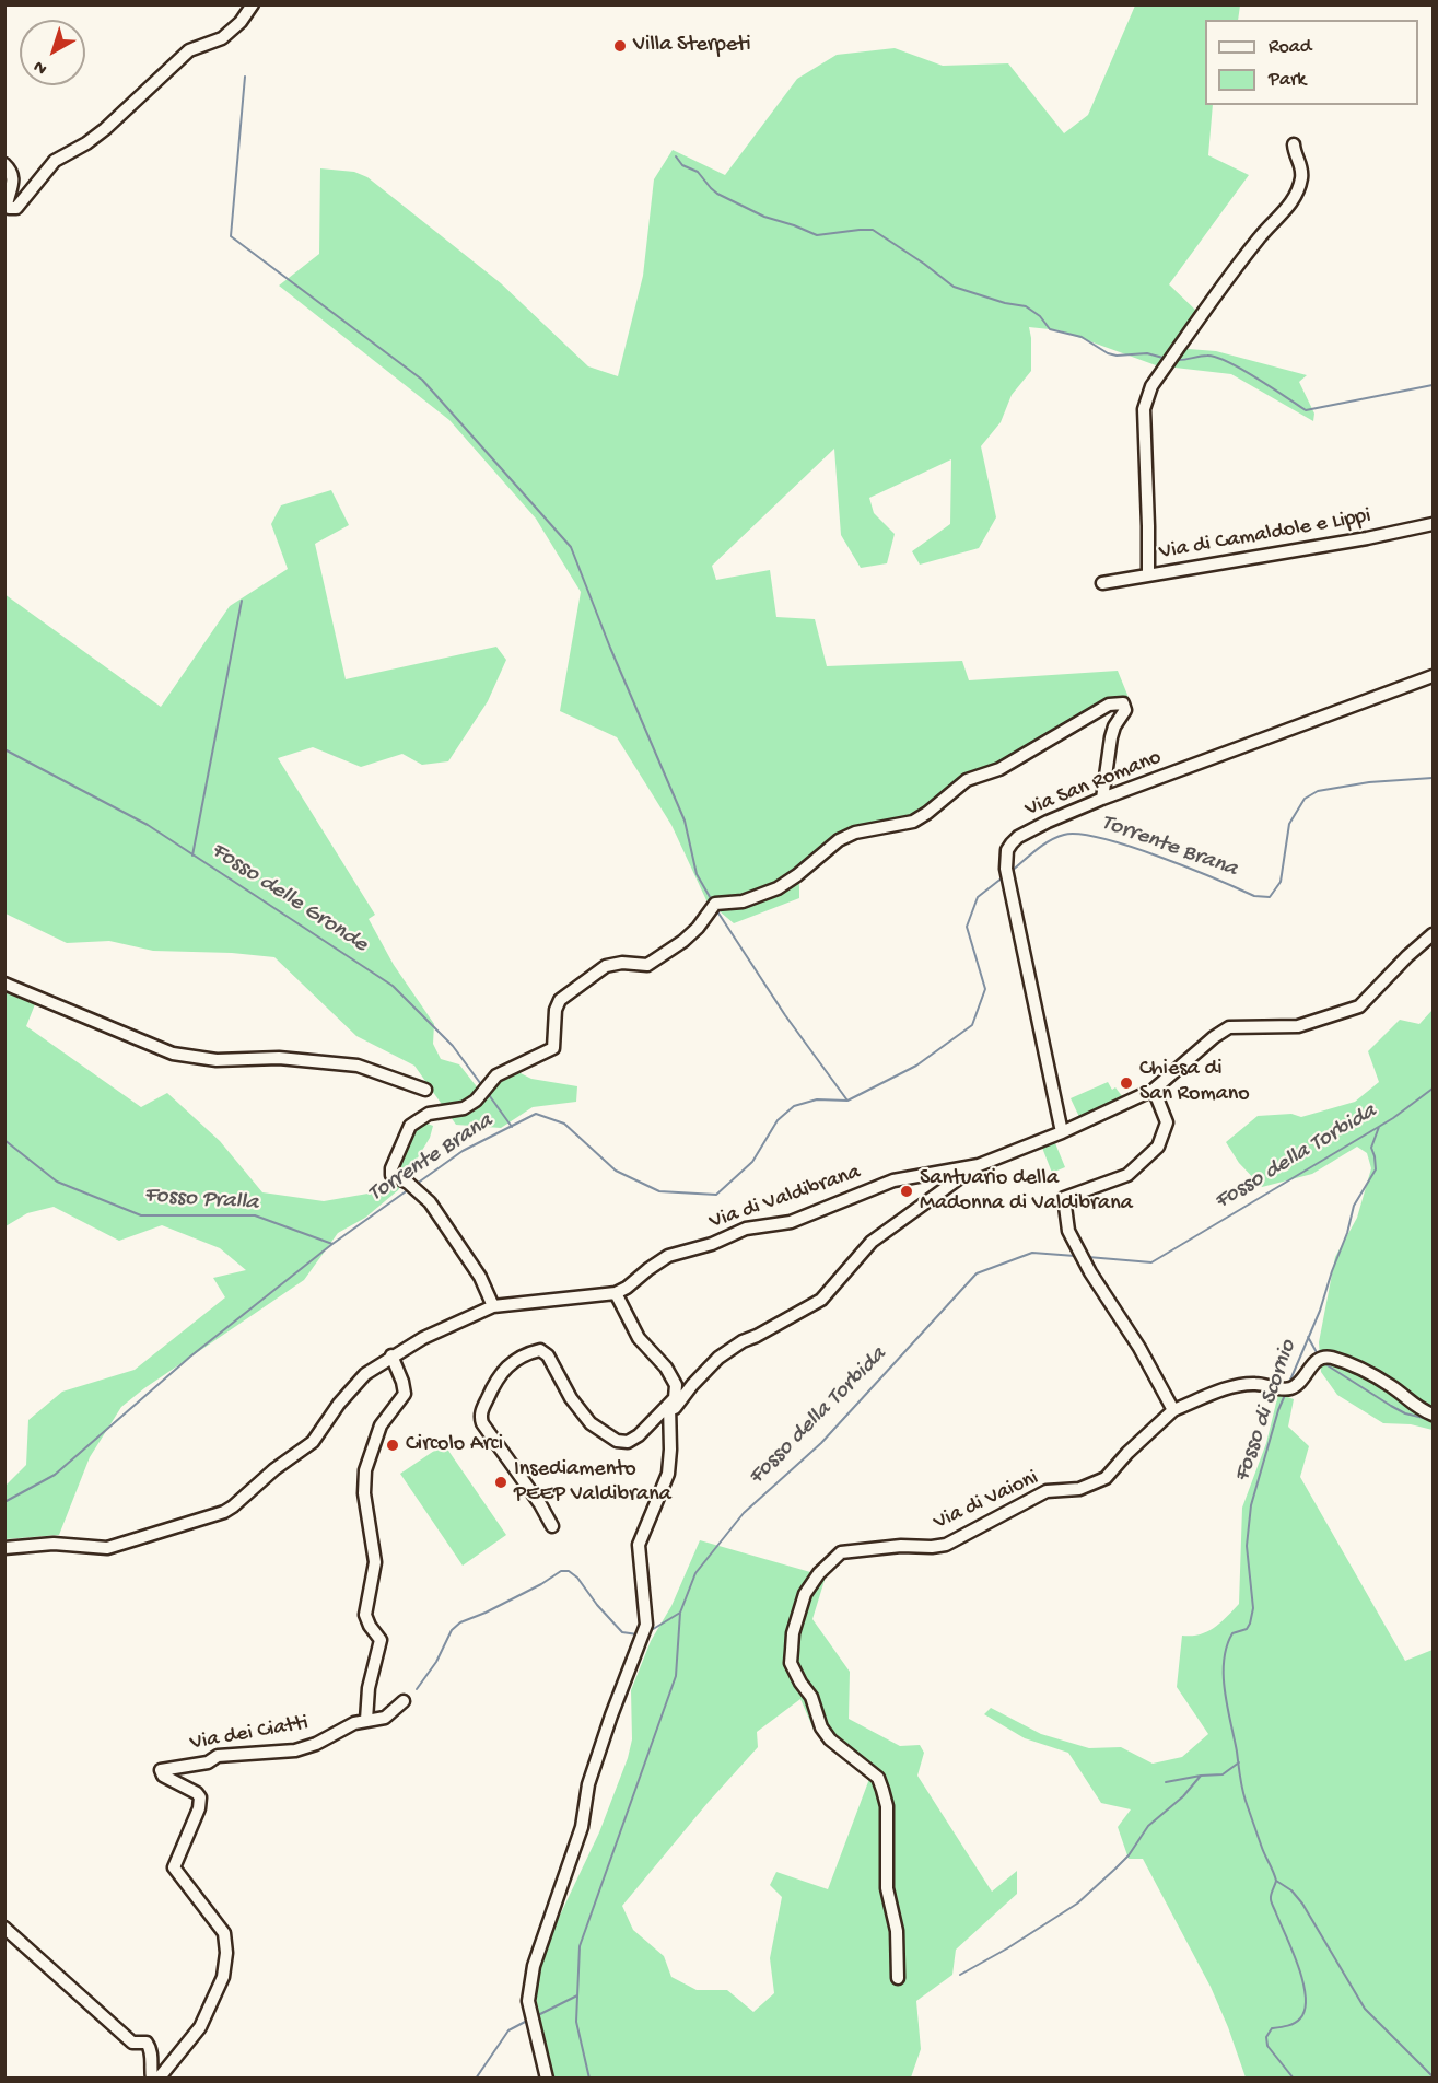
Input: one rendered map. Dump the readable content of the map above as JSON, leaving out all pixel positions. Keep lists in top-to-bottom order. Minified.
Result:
{"streets":{"street":["Via di Camaldole e Lippi","Via San Romano","Via di Valdibrana","Via di Vaioni","Via dei Ciatti"]},"crossings":[["Via San Romano","Via di Valdibrana"]],"water":["Torrente Brana","Fosso delle Gronde","Fosso della Torbida","Fosso Pralla","Fosso di Scornio"],"places":["Villa Sterpeti","Chiesa di San Romano","Santuario della Madonna di Valdibrana","Circolo Arci","Insediamento PEEP Valdibrana"],"legend":["Road","Park"],"north":"bottom left"}
